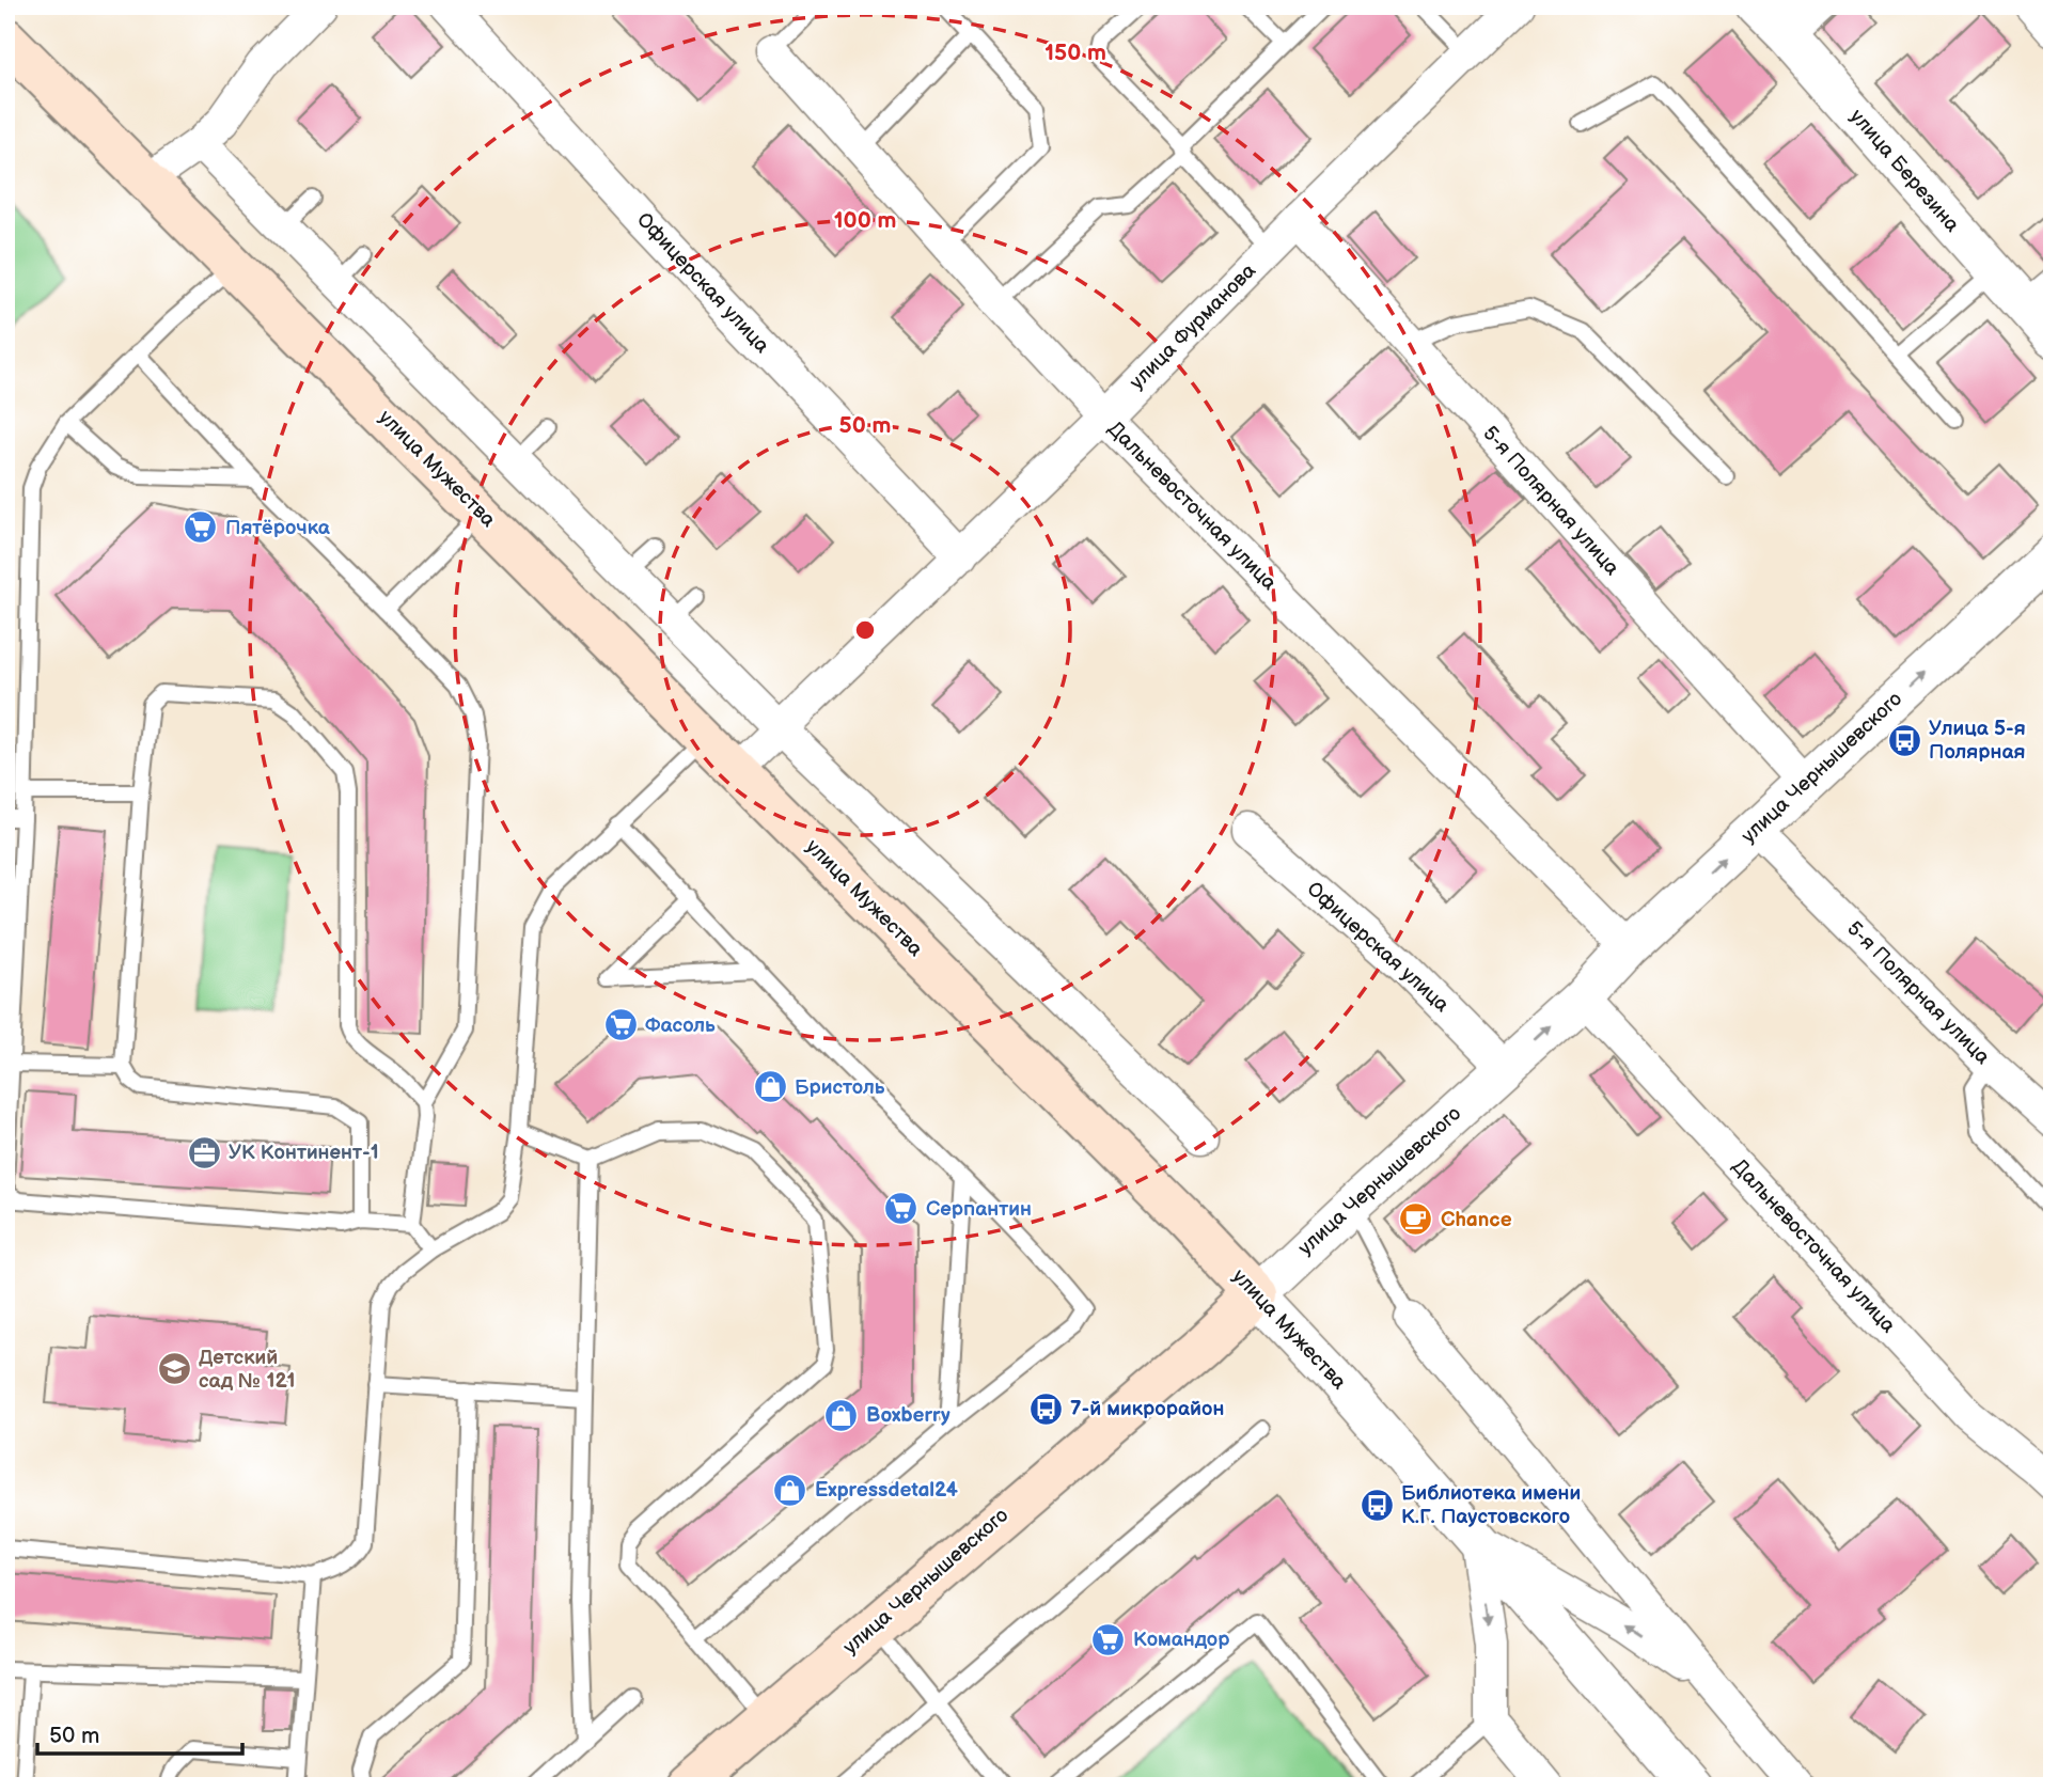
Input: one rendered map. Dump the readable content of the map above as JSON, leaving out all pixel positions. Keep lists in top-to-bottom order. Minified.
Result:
{"streets":{"main road":["улица Мужества","улица Чернышевского"],"street":["улица Березина","Офицерская улица","улица Фурманова","5-я Полярная улица","Дальневосточная улица"]},"crossings":[["Офицерская улица","улица Фурманова"],["Офицерская улица","улица Чернышевского"],["улица Фурманова","улица Мужества"],["улица Фурманова","5-я Полярная улица"],["улица Фурманова","Дальневосточная улица"],["улица Мужества","улица Чернышевского"],["5-я Полярная улица","улица Чернышевского"],["Дальневосточная улица","улица Чернышевского"]],"places":{"supermarket":["Пятёрочка","Фасоль","Серпантин","Командор"],"bus stop":["Улица 5-я Полярная","7-й микрорайон","Библиотека имени К.Г. Паустовского"],"shop":["Бристоль","Boxberry","Expressdetal24"],"office":["УК Континент-1"],"cafe":["Chance"],"school or university":["Детский сад № 121"]},"scale_bar":"50 m","rings":["150 m","100 m","50 m"]}
